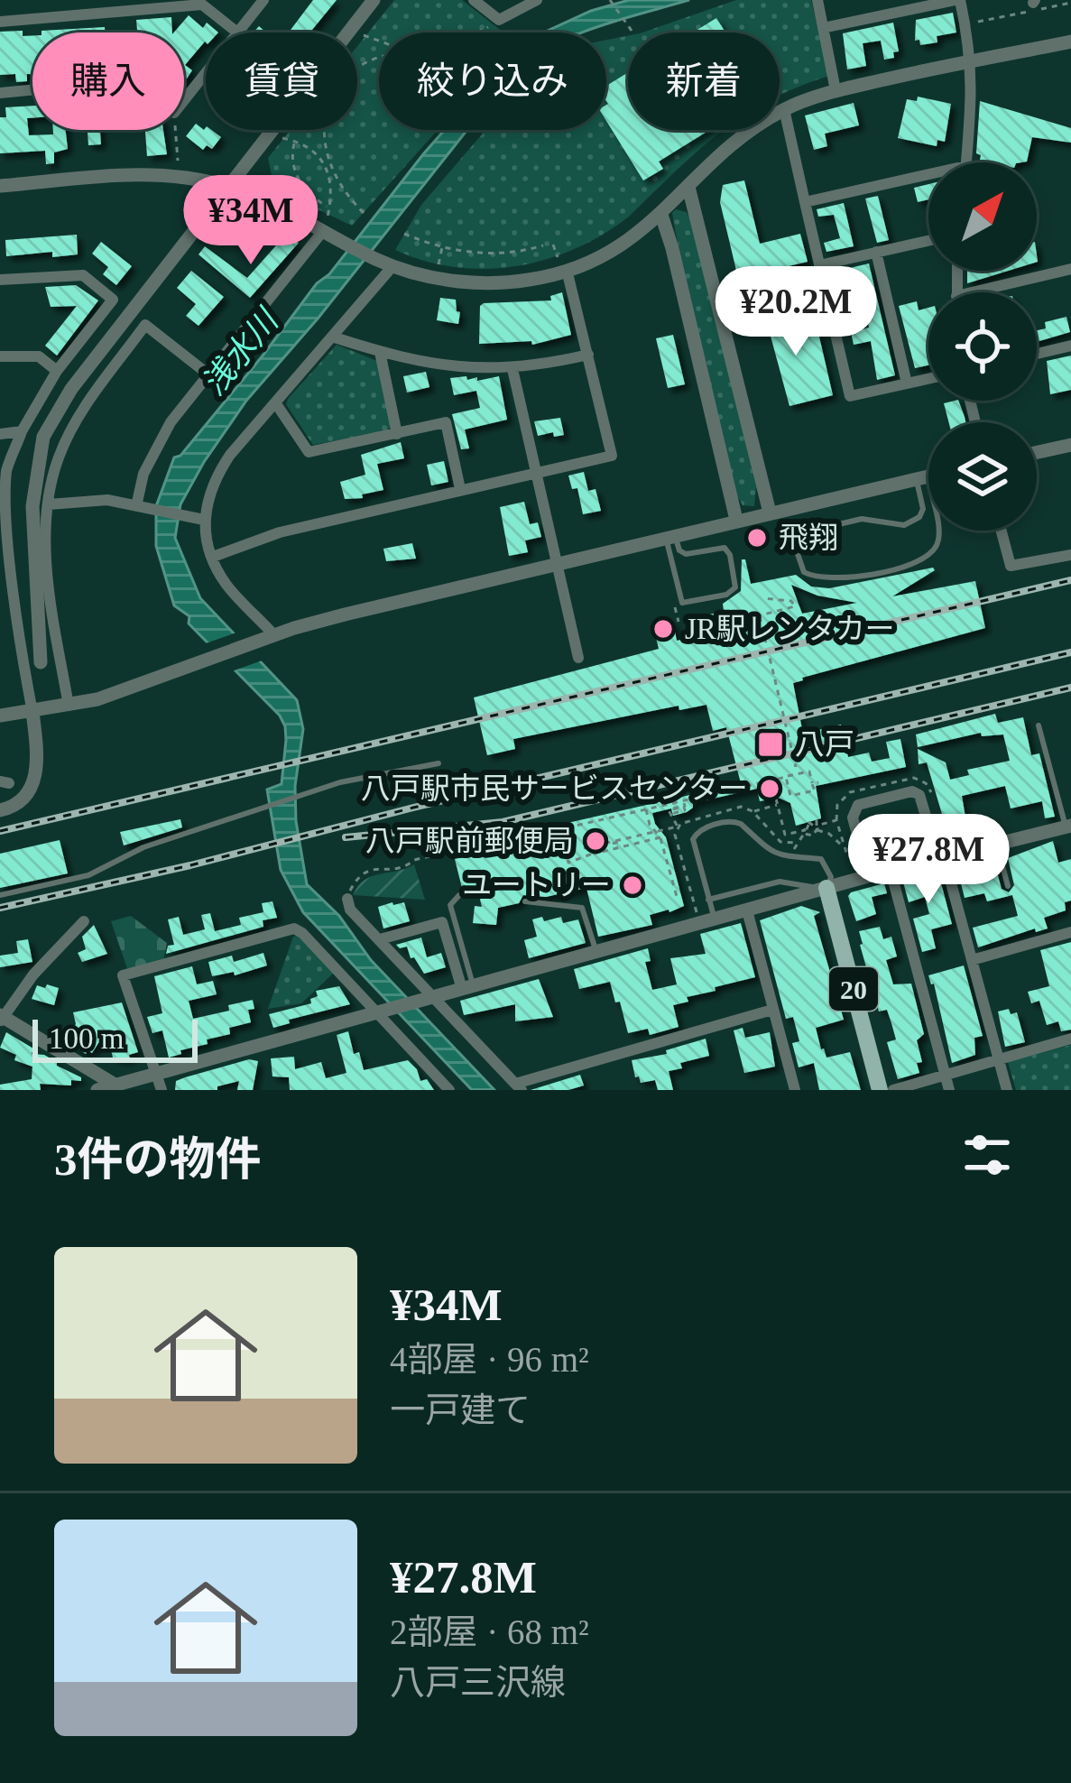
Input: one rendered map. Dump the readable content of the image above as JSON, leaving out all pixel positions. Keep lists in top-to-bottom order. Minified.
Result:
{"streets":{"main road":["20"]},"water":["浅水川"],"places":{"other":["飛翔","JR駅レンタカー","八戸駅市民サービスセンター","八戸駅前郵便局","ユートリー"],"transit":["八戸"]},"scale_bar":"100 m","north":"top right","page":{"chip":["購入","賃貸","絞り込み","新着"],"price":["¥34M","¥20.2M","¥27.8M"],"scale":"100 m","heading":"3件の物件","list":[{"name":"¥34M","note":"4部屋 · 96 m² · 一戸建て"},{"name":"¥27.8M","note":"2部屋 · 68 m² · 八戸三沢線"}]}}
